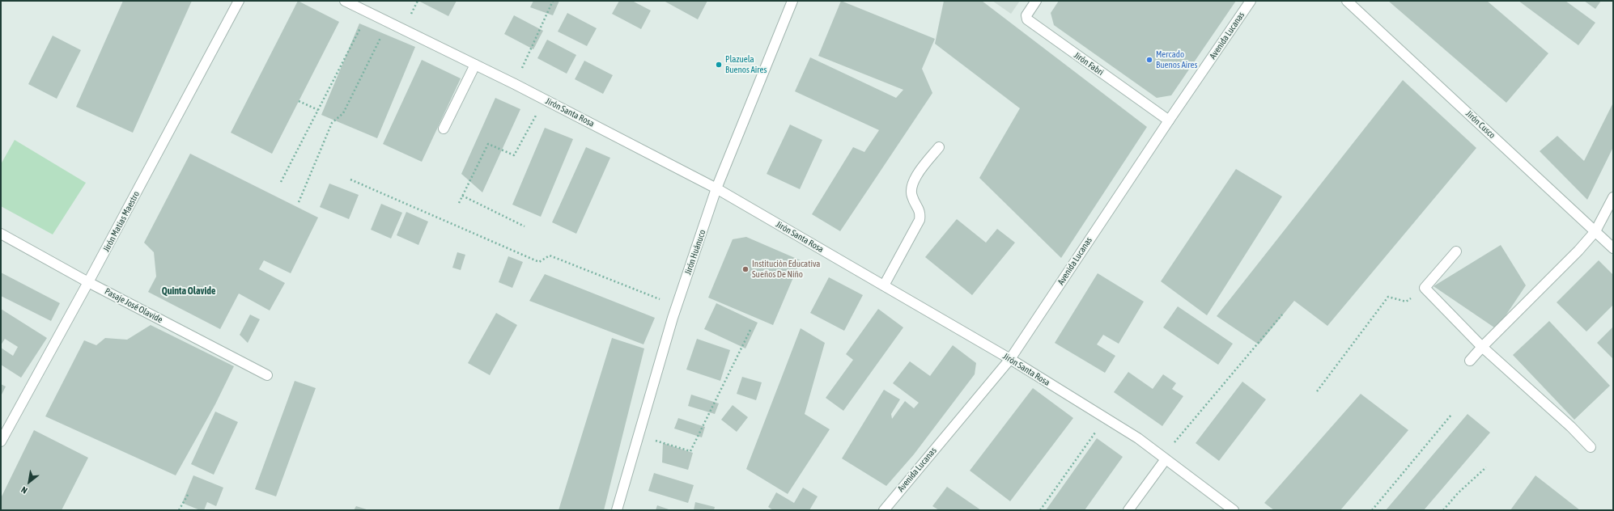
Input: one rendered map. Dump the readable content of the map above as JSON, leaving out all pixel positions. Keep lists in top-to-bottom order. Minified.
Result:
{"streets":{"street":["Avenida Lucanas","Jirón Fabri","Jirón Santa Rosa","Jirón Cusco","Jirón Matias Maestro","Jirón Huánuco","Pasaje José Olavide"]},"crossings":[["Avenida Lucanas","Jirón Fabri"],["Avenida Lucanas","Jirón Santa Rosa"],["Jirón Santa Rosa","Jirón Huánuco"],["Jirón Matias Maestro","Pasaje José Olavide"]],"districts":["Quinta Olavide"],"places":["Mercado Buenos Aires","Plazuela Buenos Aires","Institución Educativa Sueños De Niño"],"north":"bottom left"}
